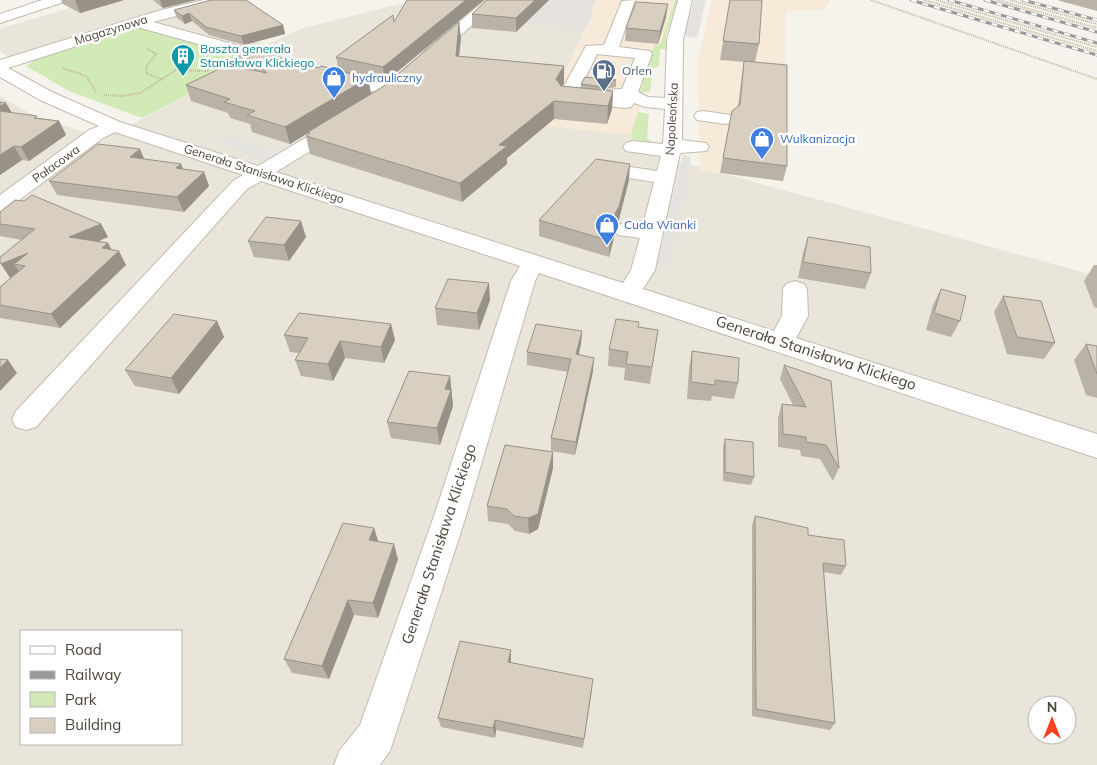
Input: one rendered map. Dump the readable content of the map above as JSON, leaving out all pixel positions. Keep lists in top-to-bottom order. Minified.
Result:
{"streets":{"street":["Magazynowa","Napoleońska","Pałacowa","Generała Stanisława Klickiego"]},"crossings":[["Napoleońska","Generała Stanisława Klickiego"],["Pałacowa","Generała Stanisława Klickiego"]],"places":{"building":["Baszta generała Stanisława Klickiego"],"fuel station":["Orlen"],"shop":["hydrauliczny","Wulkanizacja","Cuda Wianki"]},"legend":["Road","Railway","Park","Building"],"north":"top"}
